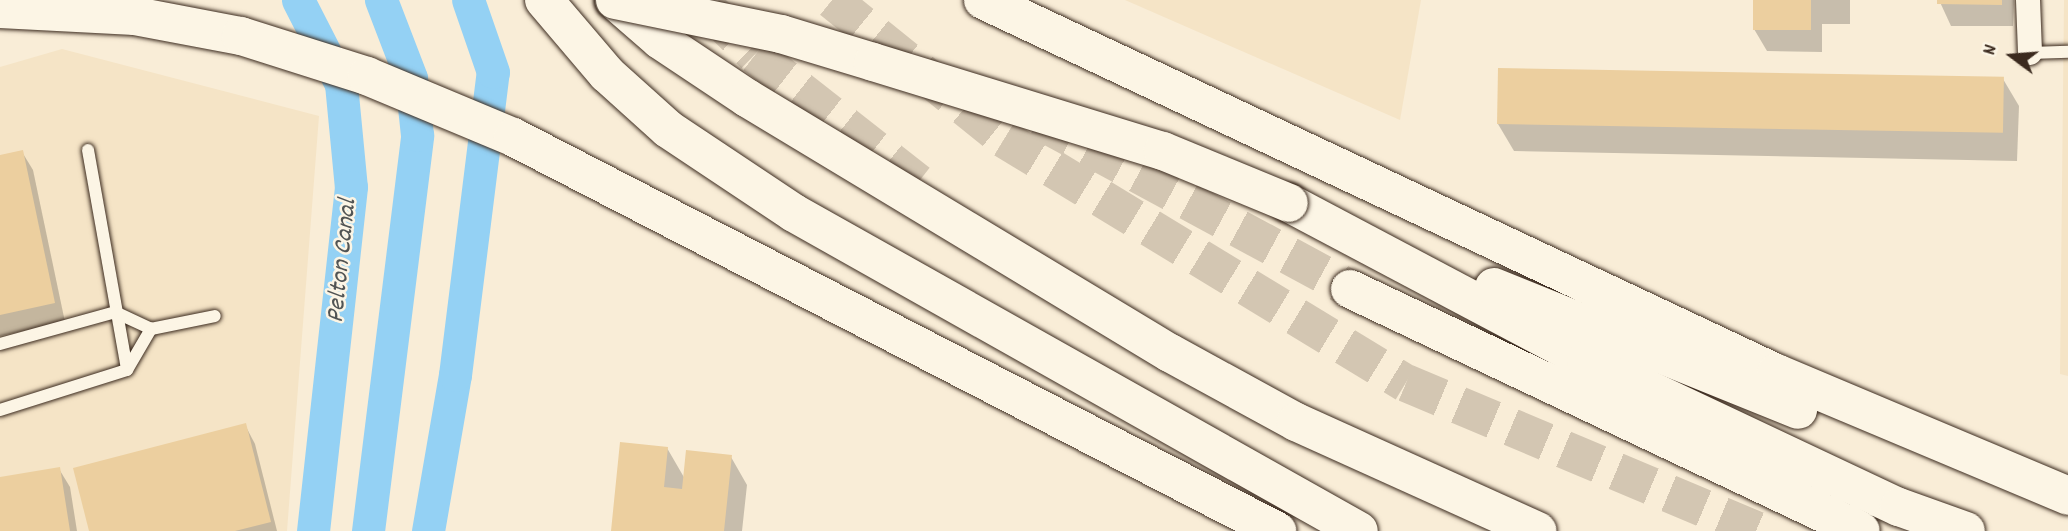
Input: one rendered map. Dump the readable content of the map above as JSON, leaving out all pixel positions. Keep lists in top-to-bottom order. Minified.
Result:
{"water":["Pelton Canal"],"north":"left"}
